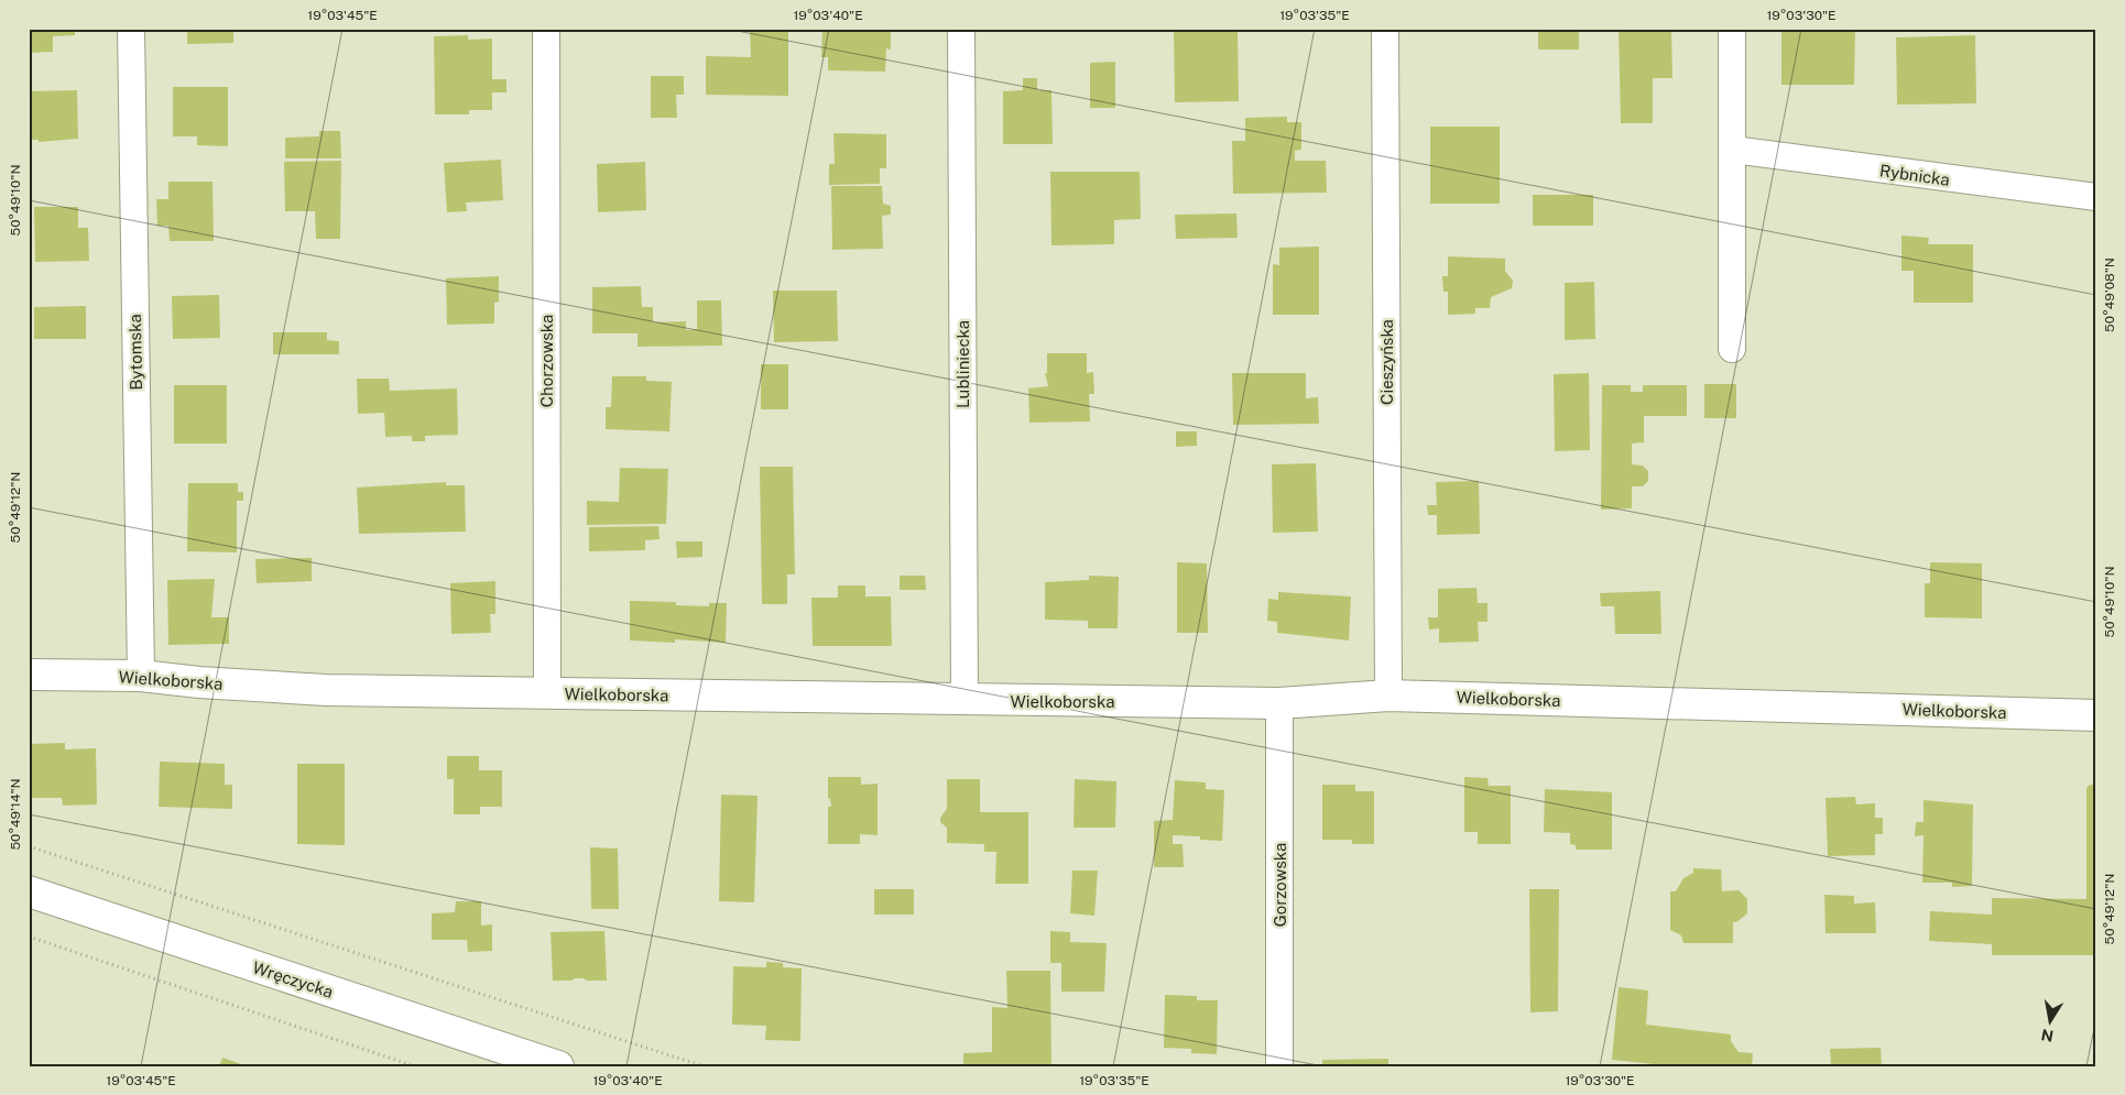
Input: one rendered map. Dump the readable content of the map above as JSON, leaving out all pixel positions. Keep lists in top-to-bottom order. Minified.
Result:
{"streets":{"street":["Rybnicka","Bytomska","Chorzowska","Cieszyńska","Lubliniecka","Wielkoborska","Gorzowska","Wręczycka"]},"crossings":[["Bytomska","Wielkoborska"],["Chorzowska","Wielkoborska"],["Cieszyńska","Wielkoborska"],["Lubliniecka","Wielkoborska"],["Wielkoborska","Gorzowska"]],"north":"bottom","coordinates":["19°03'45\"E","19°03'40\"E","19°03'35\"E","19°03'30\"E","50°49'10\"N","50°49'08\"N","50°49'12\"N","50°49'14\"N"]}
